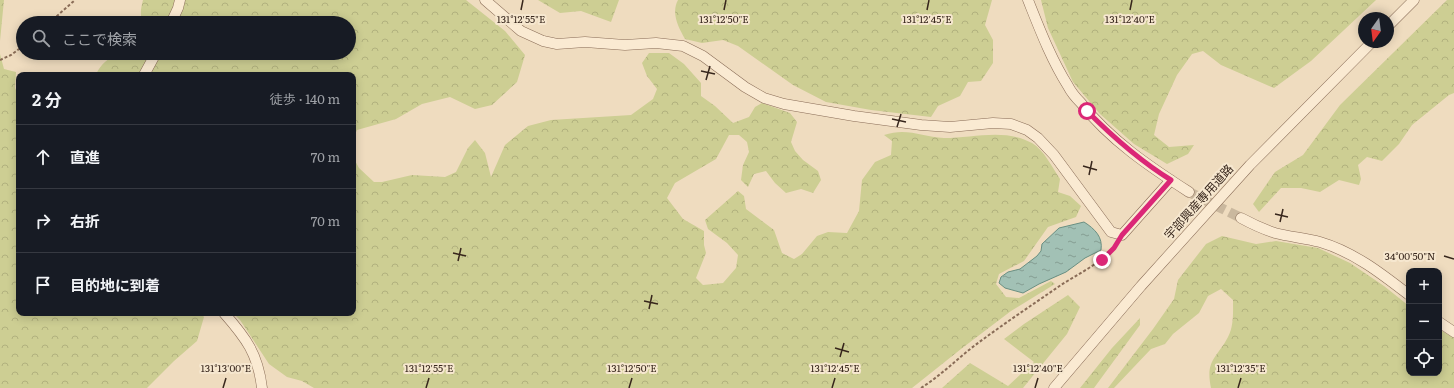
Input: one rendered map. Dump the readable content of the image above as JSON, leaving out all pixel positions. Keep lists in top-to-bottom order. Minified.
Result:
{"streets":{"street":["宇部興産専用道路"]},"north":"bottom","page":{"search":"ここで検索","heading":["2 分","徒歩 · 140 m"],"list":[["直進","70 m"],["右折","70 m"],"目的地に到着"],"map_buttons":["+","−"]},"coordinates":["131°12'55\"E","131°12'50\"E","131°12'45\"E","131°12'40\"E","34°00'50\"N","131°13'00\"E","131°12'35\"E"]}
